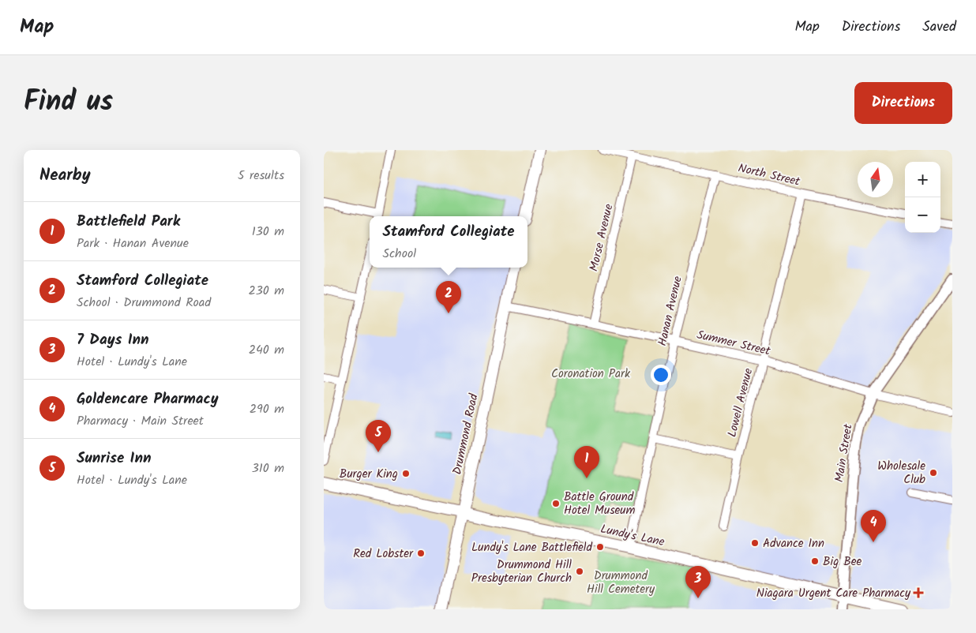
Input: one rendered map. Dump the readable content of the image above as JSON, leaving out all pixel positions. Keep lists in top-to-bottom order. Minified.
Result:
{"streets":{"main road":["Drummond Road","Lundy's Lane"],"street":["North Street","Morse Avenue","Hanan Avenue","Summer Street","Lowell Avenue","Main Street"]},"crossings":[["North Street","Morse Avenue"],["North Street","Hanan Avenue"],["North Street","Lowell Avenue"],["Morse Avenue","Summer Street"],["Hanan Avenue","Summer Street"],["Hanan Avenue","Lundy's Lane"],["Summer Street","Lowell Avenue"],["Summer Street","Drummond Road"],["Summer Street","Main Street"],["Drummond Road","Lundy's Lane"],["Main Street","Lundy's Lane"]],"parks":["Coronation Park","Drummond Hill Cemetery"],"places":{"other":["Wholesale Club","Burger King","Battle Ground Hotel Museum","Advance Inn","Lundy's Lane Battlefield","Red Lobster","Big Bee","Drummond Hill Presbyterian Church"],"health":["Niagara Urgent Care Pharmacy"]},"north":"top","page":{"header":"Map","nav":["Map","Directions","Saved"],"title":"Find us","buttons":"Directions","heading":["Nearby","5 results"],"map_buttons":["+","−"],"list":[{"mark":"1","name":"Battlefield Park","note":"Park · Hanan Avenue","value":"130 m"},{"mark":"2","name":"Stamford Collegiate","note":"School · Drummond Road","value":"230 m"},{"mark":"3","name":"7 Days Inn","note":"Hotel · Lundy's Lane","value":"240 m"},{"mark":"4","name":"Goldencare Pharmacy","note":"Pharmacy · Main Street","value":"290 m"},{"mark":"5","name":"Sunrise Inn","note":"Hotel · Lundy's Lane","value":"310 m"}],"popup":["Stamford Collegiate","School"],"pins":["2","5","1","4","3"]}}
